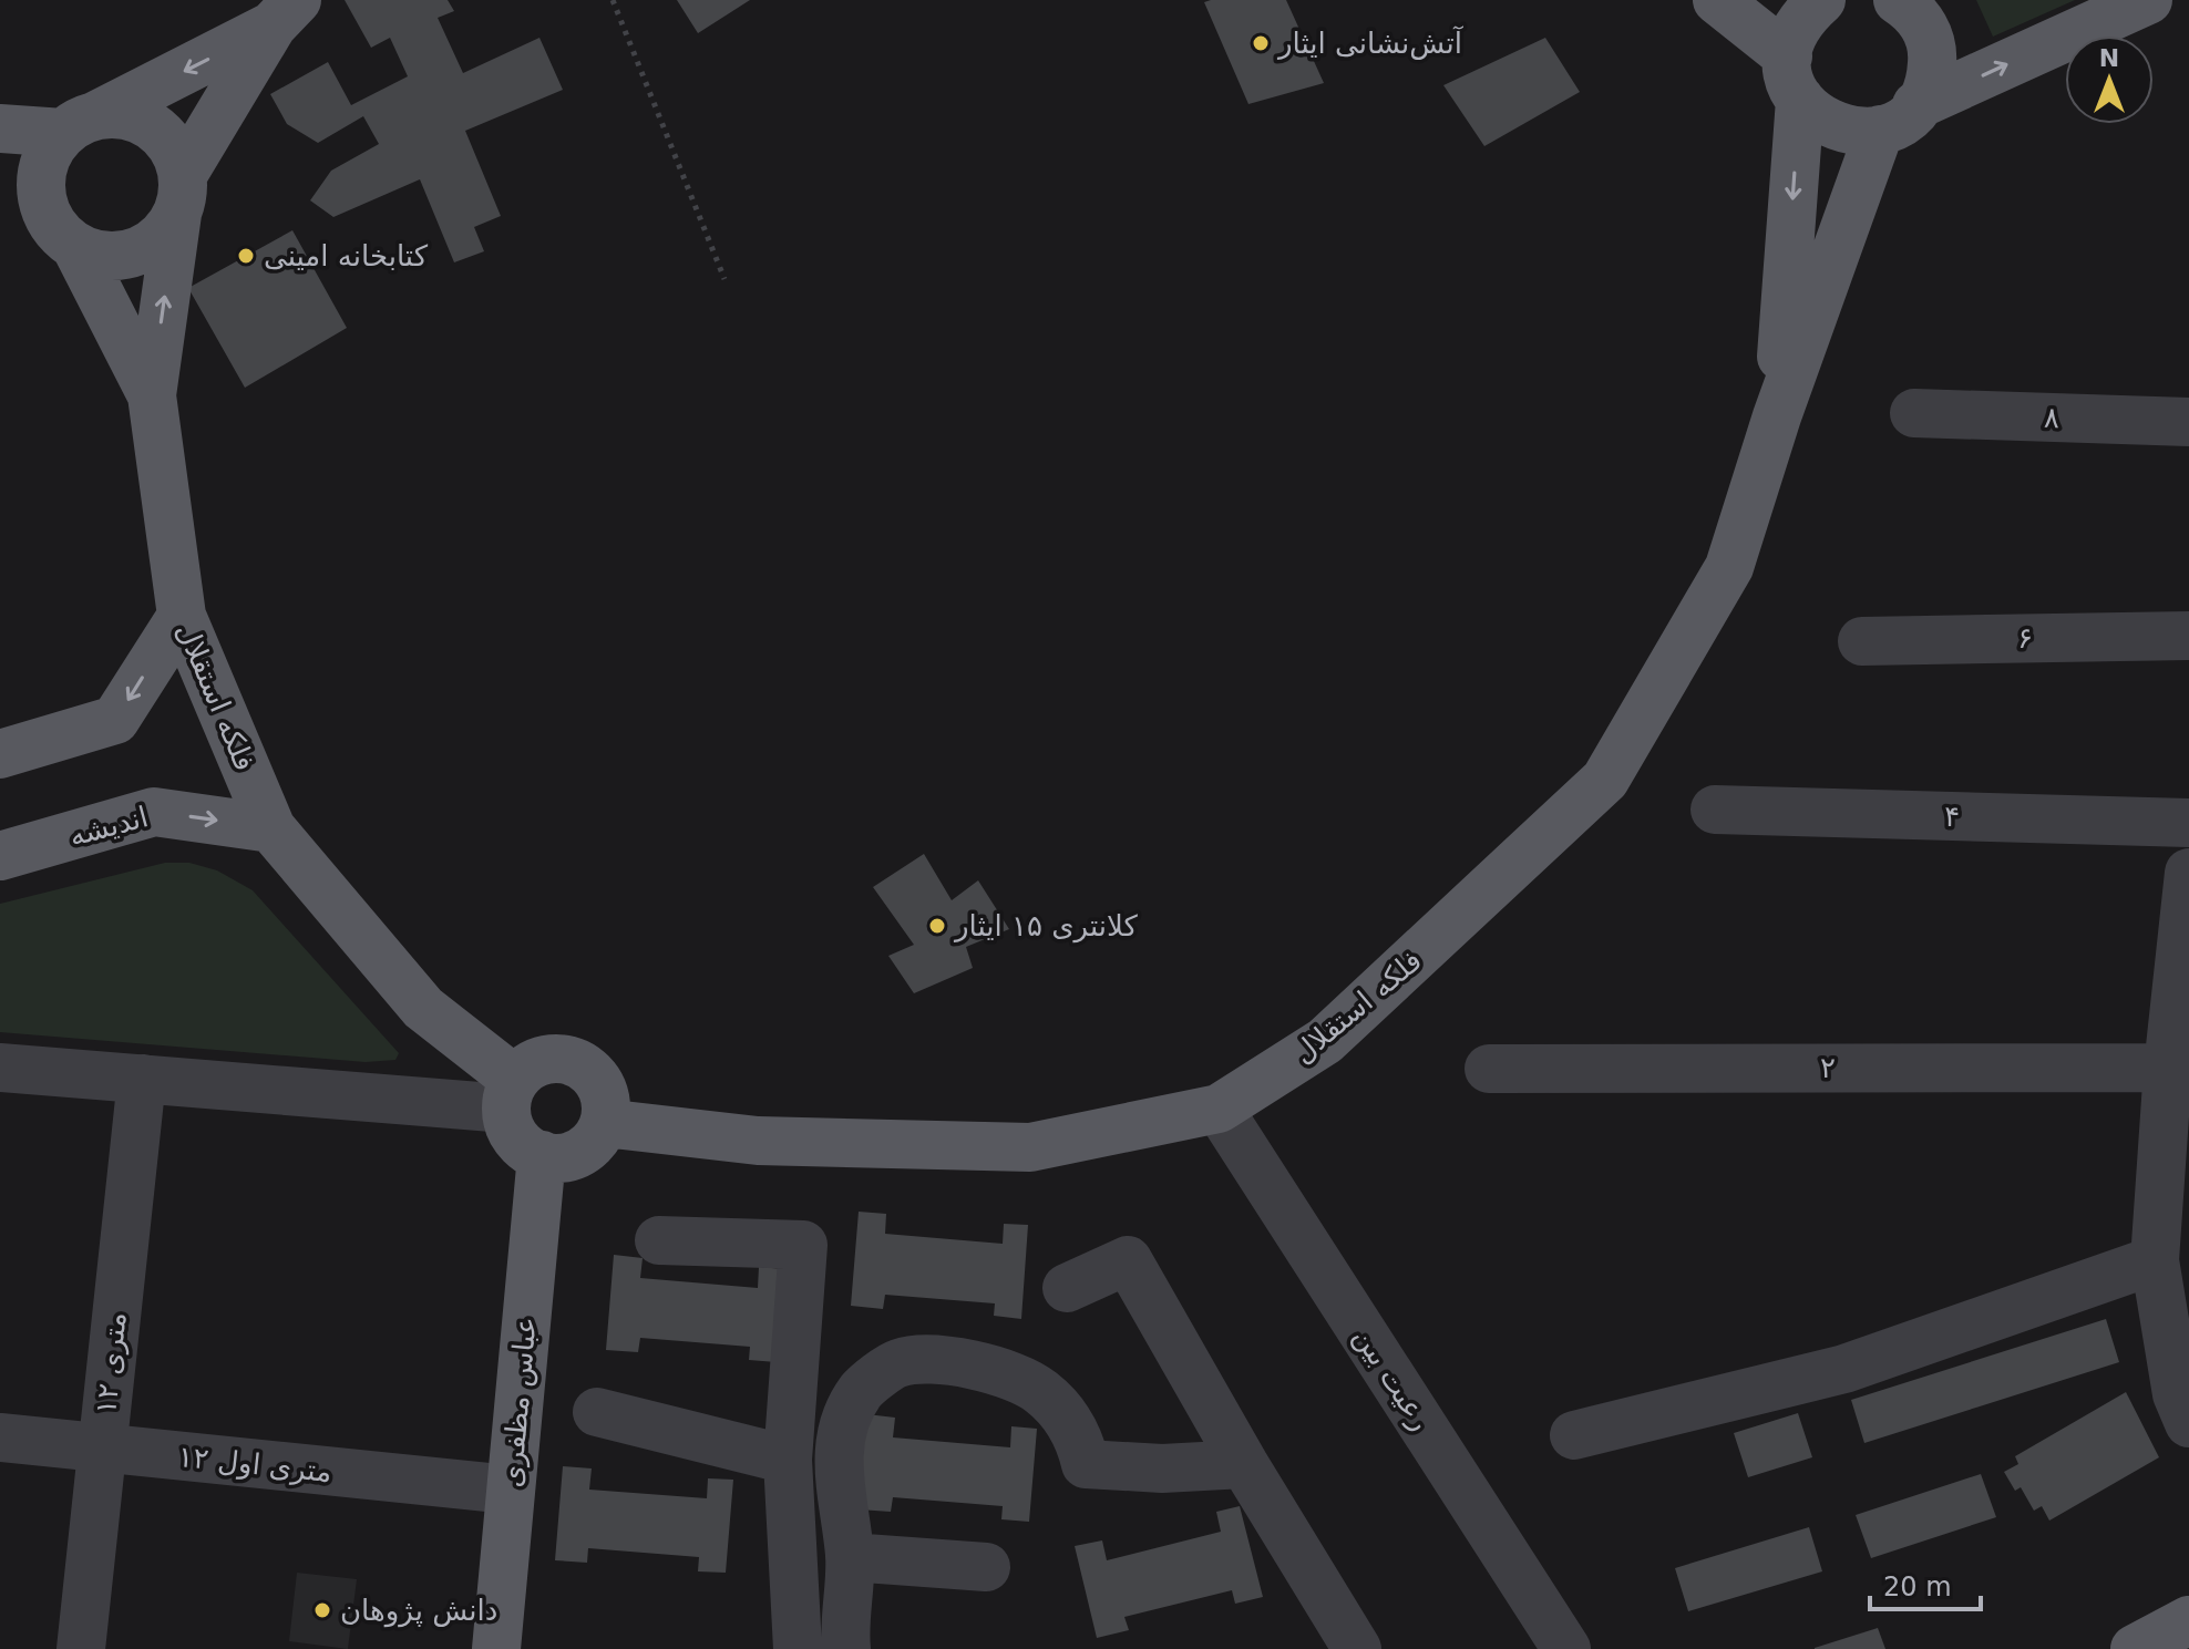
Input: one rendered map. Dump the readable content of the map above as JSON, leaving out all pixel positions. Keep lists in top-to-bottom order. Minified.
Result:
{"streets":{"main road":["فلکه استقلال","اندیشه","عباس مظفری"],"street":["۸","۶","۴","۲","۱۲ متری","رعیت بین","۱۲ متری اول"]},"crossings":[["فلکه استقلال","اندیشه"],["فلکه استقلال","رعیت بین"],["فلکه استقلال","عباس مظفری"],["۱۲ متری","۱۲ متری اول"],["عباس مظفری","۱۲ متری اول"]],"one_way":["اندیشه"],"places":["آتش‌نشانی ایثار","کتابخانه امینی","کلانتری ۱۵ ایثار","دانش پژوهان"],"scale_bar":"20 m","north":"top"}
